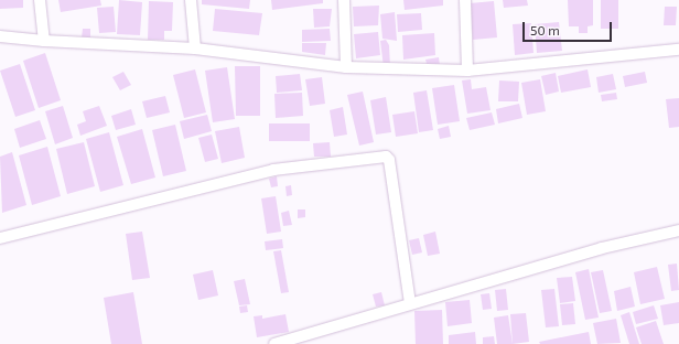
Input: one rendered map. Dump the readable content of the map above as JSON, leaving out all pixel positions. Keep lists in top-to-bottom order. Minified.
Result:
{"scale_bar":"50 m"}
